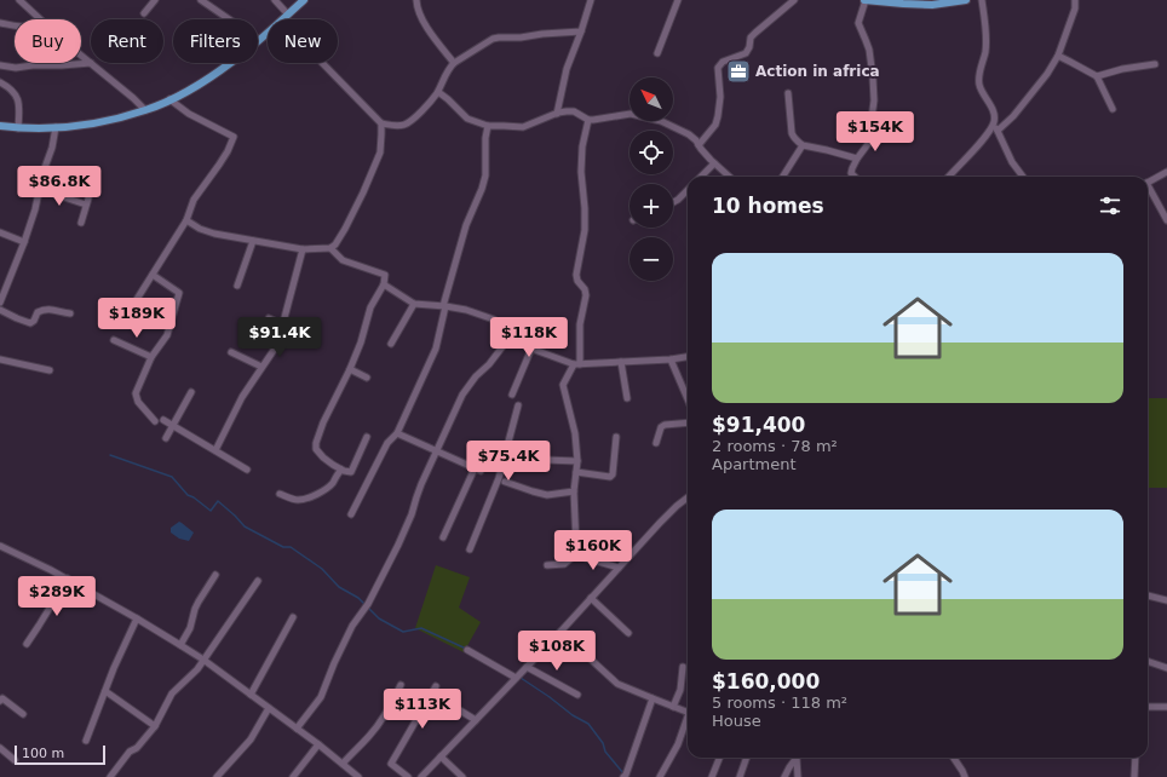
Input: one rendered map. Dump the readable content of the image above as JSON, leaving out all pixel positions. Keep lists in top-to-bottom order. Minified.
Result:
{"places":{"office":["Action in africa"]},"scale_bar":"100 m","north":"top left","page":{"chip":["Buy","Rent","Filters","New"],"map_buttons":["+","−"],"price":["$154K","$86.8K","$189K","$91.4K","$118K","$75.4K","$160K","$289K","$108K","$113K"],"heading":"10 homes","list":[{"name":"$91,400","note":"2 rooms · 78 m² · Apartment"},{"name":"$160,000","note":"5 rooms · 118 m² · House"}],"scale":"100 m"}}
